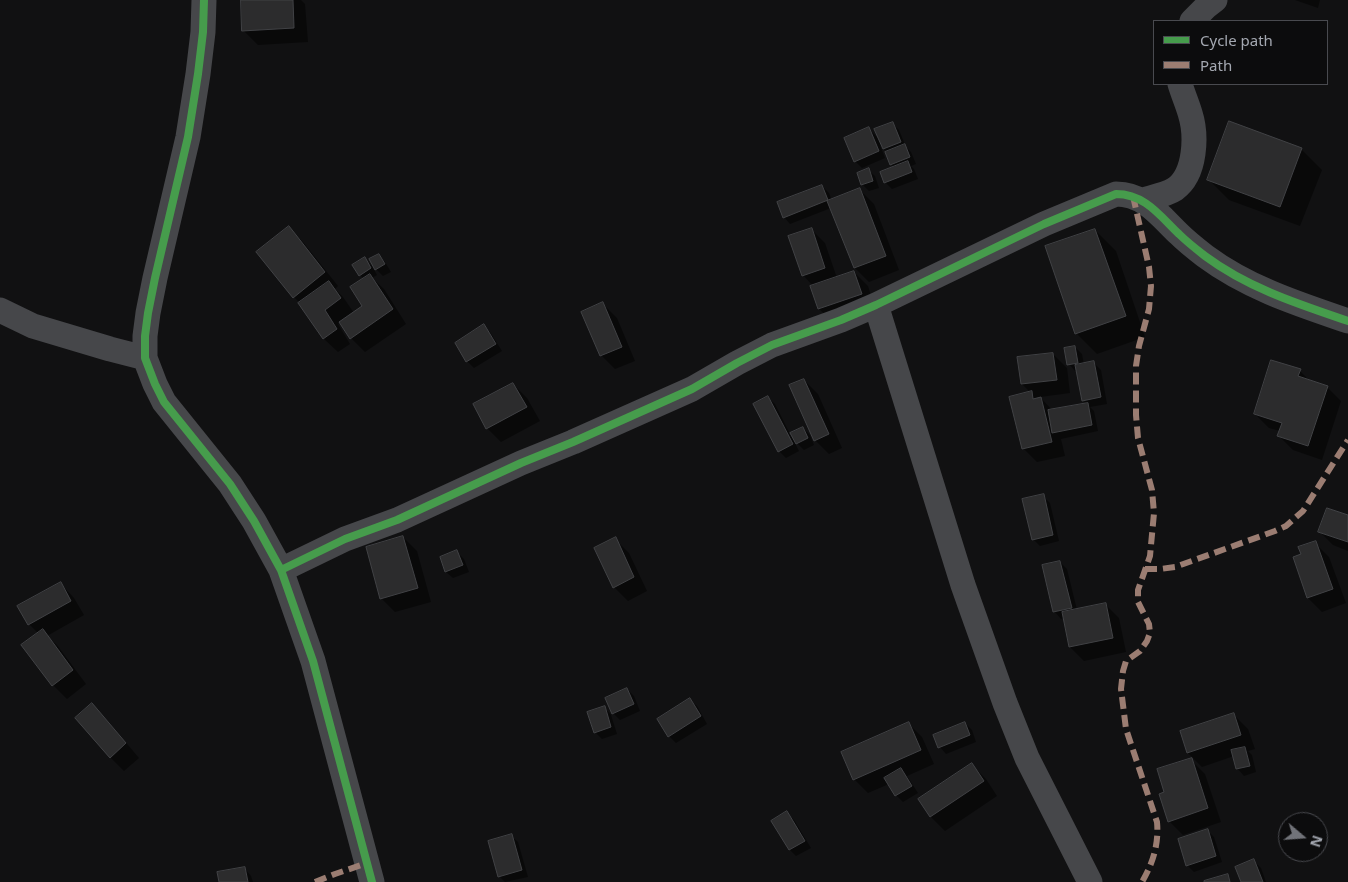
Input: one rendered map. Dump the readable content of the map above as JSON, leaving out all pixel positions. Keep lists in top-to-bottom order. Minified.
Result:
{"legend":["Cycle path","Path"],"north":"right"}
